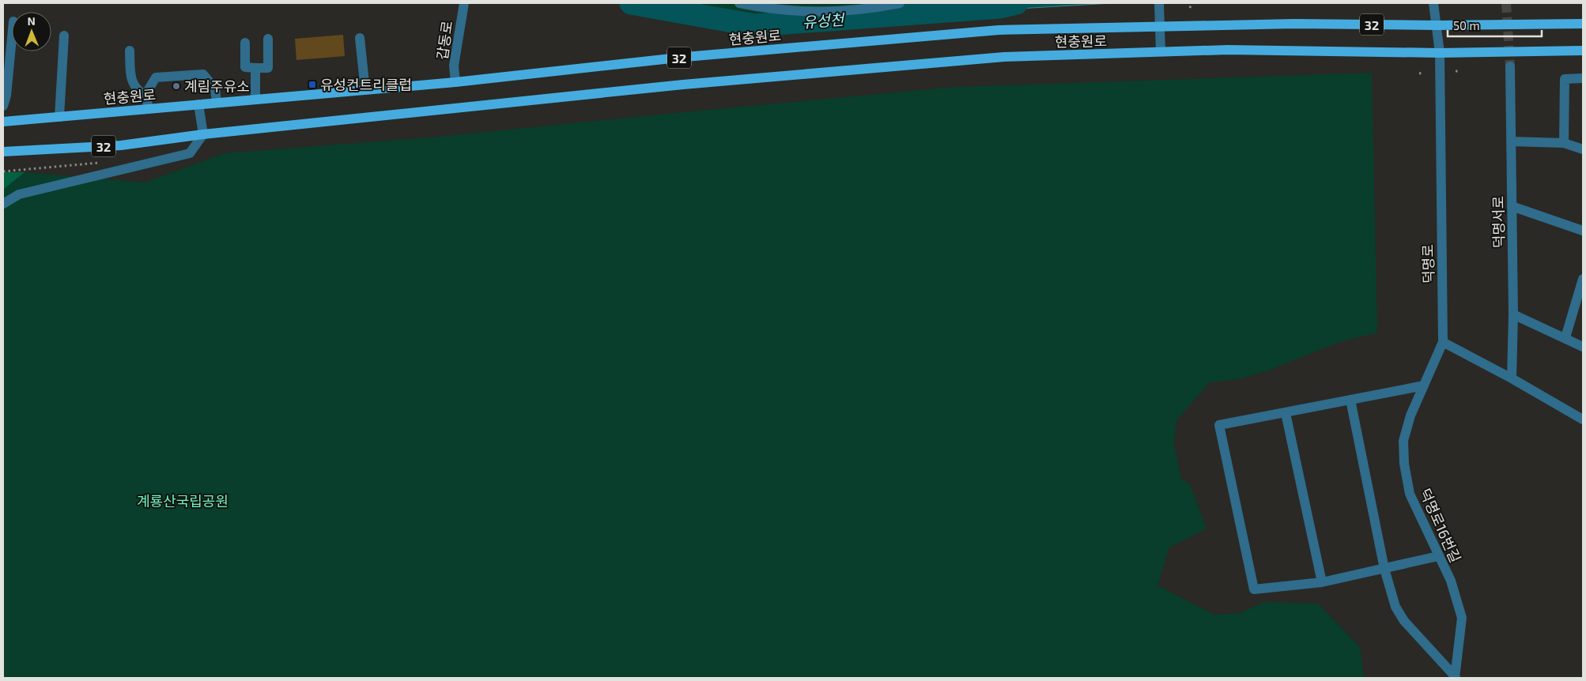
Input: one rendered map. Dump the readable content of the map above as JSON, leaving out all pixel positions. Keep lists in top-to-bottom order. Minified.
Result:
{"streets":{"main road":["32","현충원로"],"street":["갑동로","덕명서로","덕명로","덕명로16번길"]},"crossings":[["현충원로","갑동로"],["현충원로","덕명로"],["덕명로","덕명로16번길"]],"water":["유성천"],"parks":["계룡산국립공원"],"places":{"transit":["유성컨트리클럽"],"other":["계림주유소"]},"scale_bar":"50 m","north":"top"}
